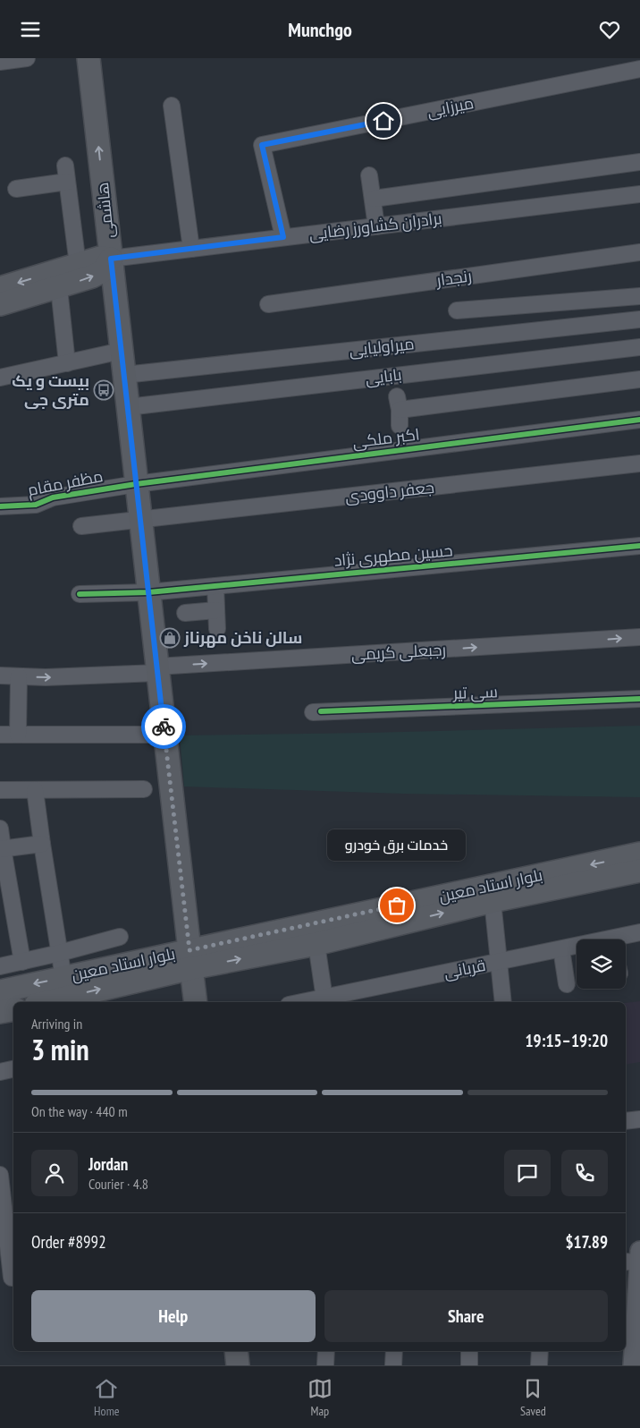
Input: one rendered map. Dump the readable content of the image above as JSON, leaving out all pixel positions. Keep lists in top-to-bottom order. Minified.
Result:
{"streets":{"main road":["هاشمی","بلوار استاد معین"],"street":["میرزایی","برادران کشاورز رضایی","رنجدار","میراولیایی","بابایی","اکبر ملکی","مظفر مقام","جعفر داوودی","حسین مطهری نژاد","رجبعلی کریمی","سی تیر","قربانی"]},"crossings":[["میرزایی","برادران کشاورز رضایی"],["هاشمی","برادران کشاورز رضایی"],["هاشمی","میراولیایی"],["هاشمی","بابایی"],["هاشمی","اکبر ملکی"],["هاشمی","مظفر مقام"],["هاشمی","جعفر داوودی"],["هاشمی","حسین مطهری نژاد"],["هاشمی","رجبعلی کریمی"],["هاشمی","بلوار استاد معین"],["اکبر ملکی","مظفر مقام"]],"places":{"bus stop":["بیست و یک متری جی"],"shop":["سالن ناخن مهرناز"],"other":["خدمات برق خودرو"]},"page":{"header":"Munchgo","bubble":"خدمات برق خودرو","heading":["3 min","Arriving in","19:15–19:20"],"panel":["Jordan","Courier · 4.8","Order #8992","$17.89"],"bar":"On the way · 440 m","buttons":["Help","Share"],"tabs":["Home","Map","Saved"]}}
